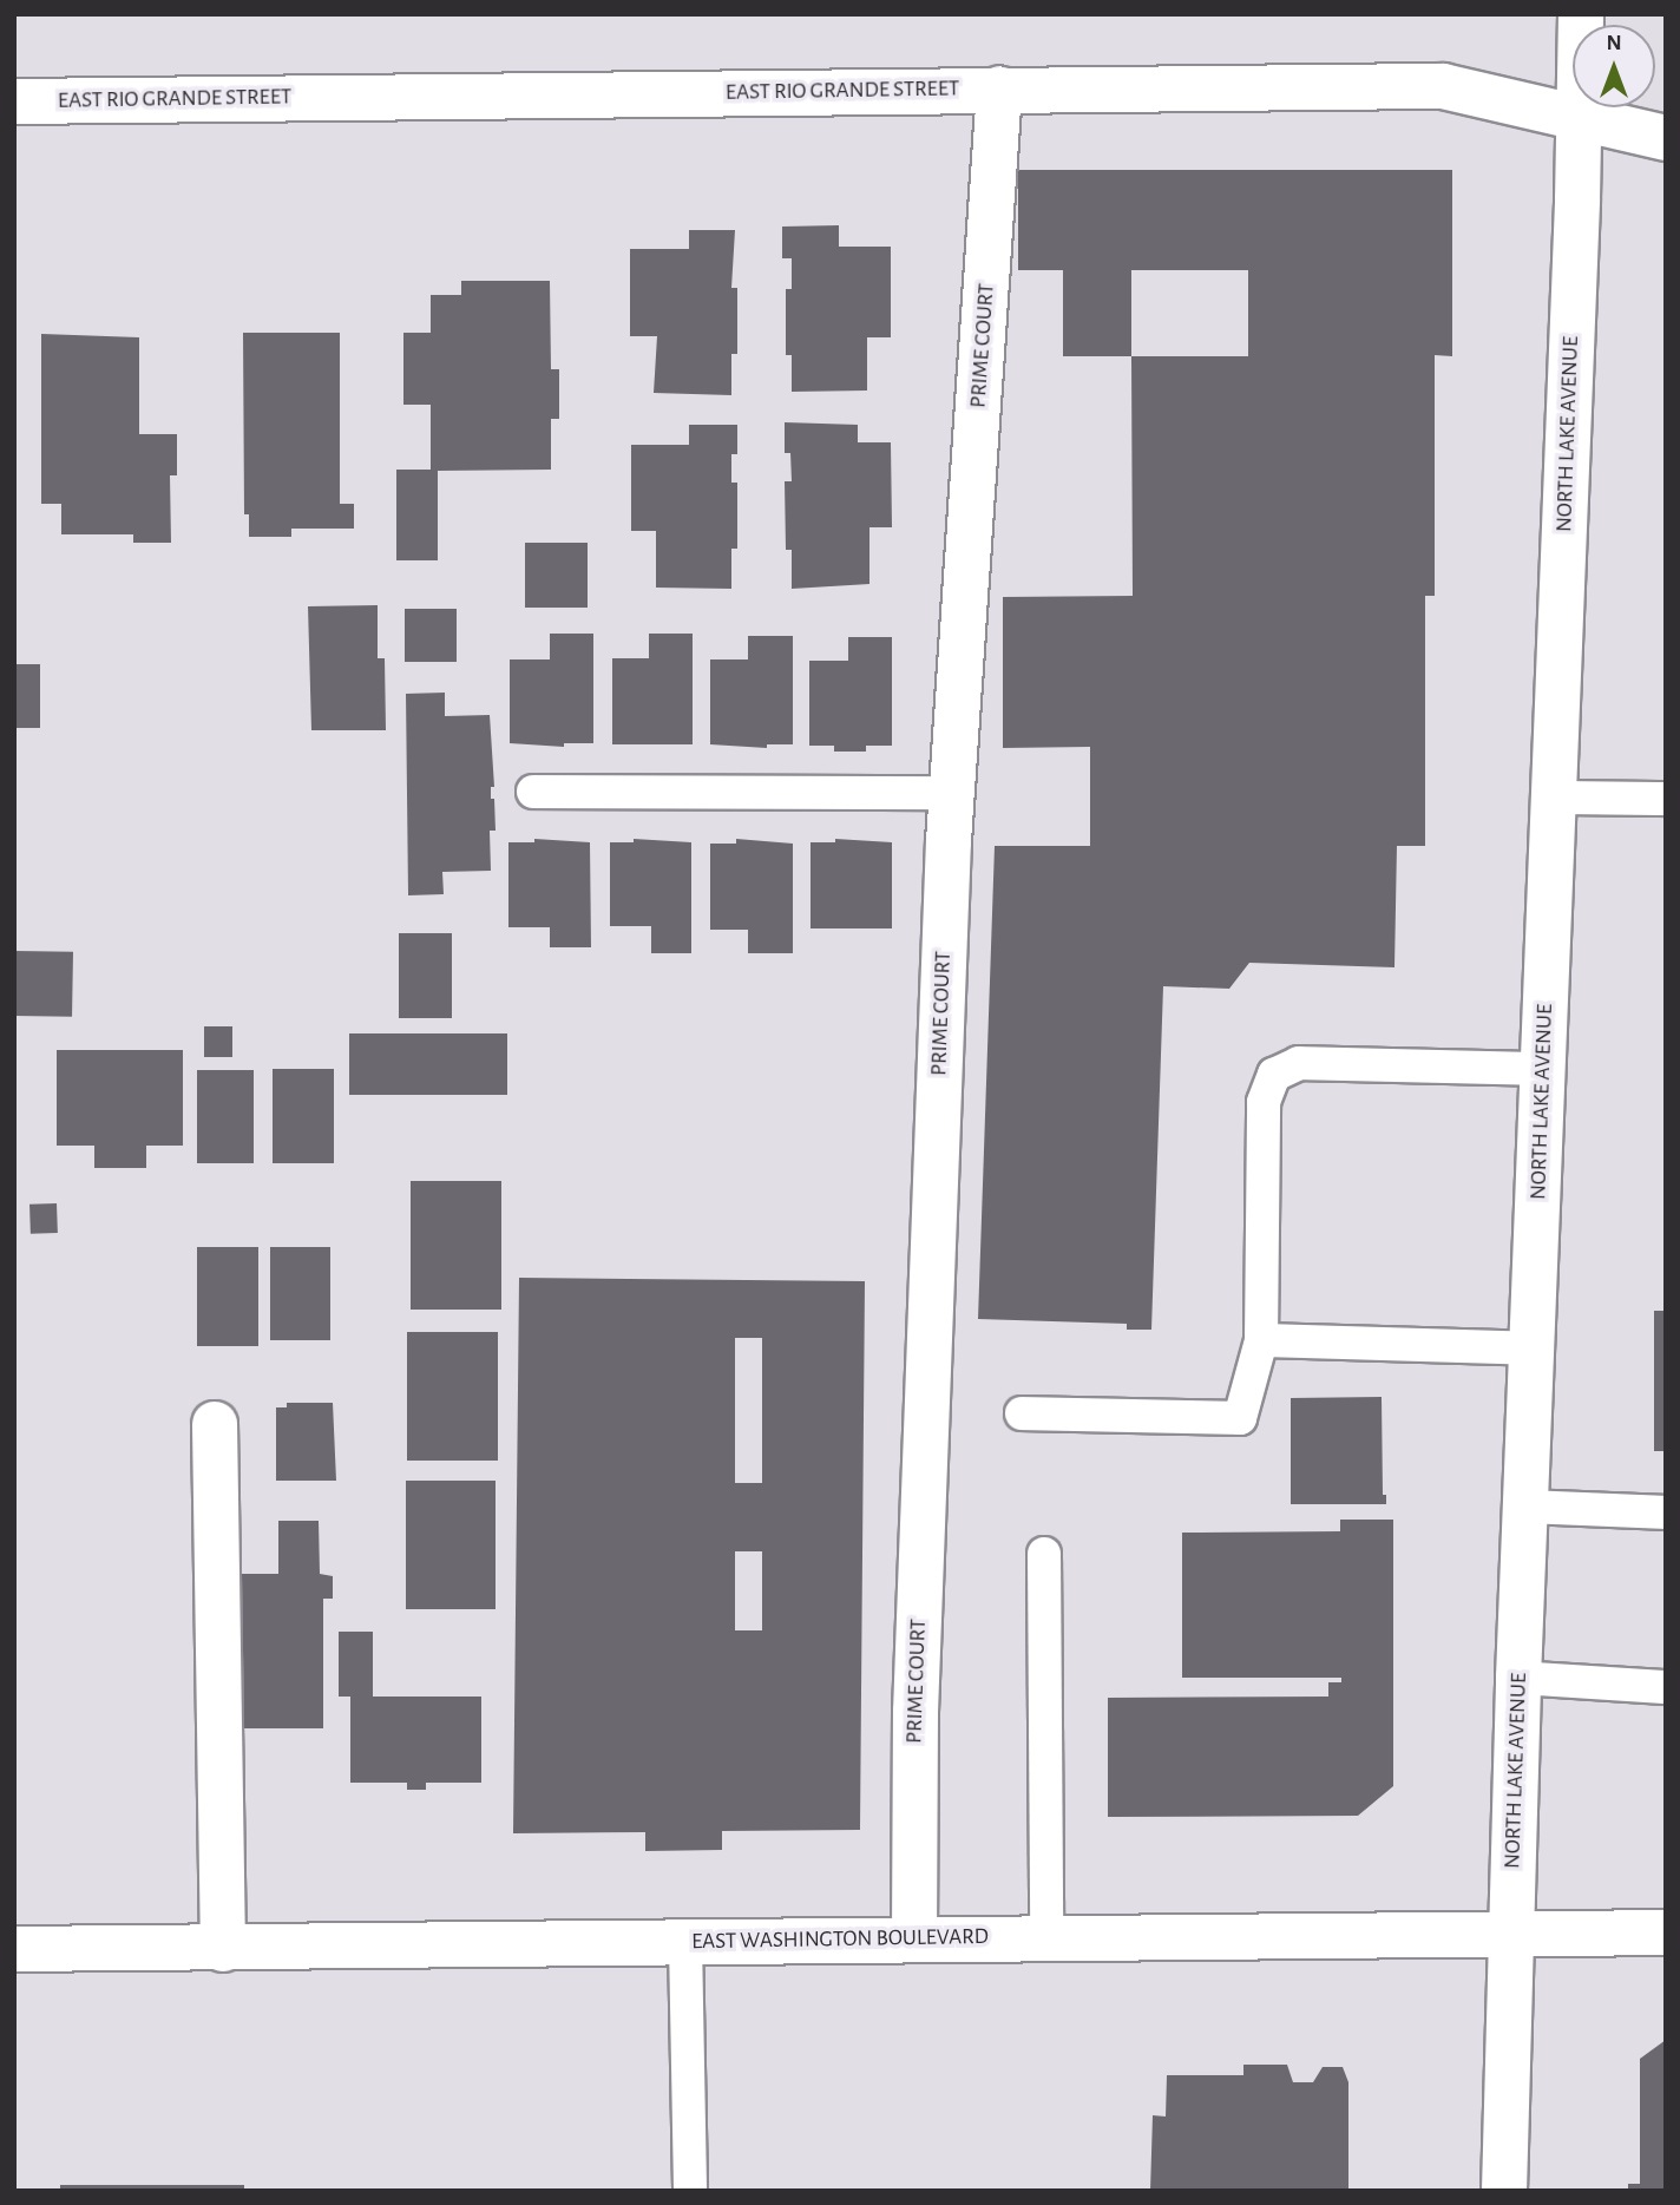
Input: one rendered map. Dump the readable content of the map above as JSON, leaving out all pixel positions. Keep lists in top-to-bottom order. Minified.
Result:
{"streets":{"street":["EAST RIO GRANDE STREET","PRIME COURT","NORTH LAKE AVENUE","EAST WASHINGTON BOULEVARD"]},"crossings":[["EAST RIO GRANDE STREET","PRIME COURT"],["EAST RIO GRANDE STREET","NORTH LAKE AVENUE"],["PRIME COURT","EAST WASHINGTON BOULEVARD"],["NORTH LAKE AVENUE","EAST WASHINGTON BOULEVARD"]],"north":"top"}
